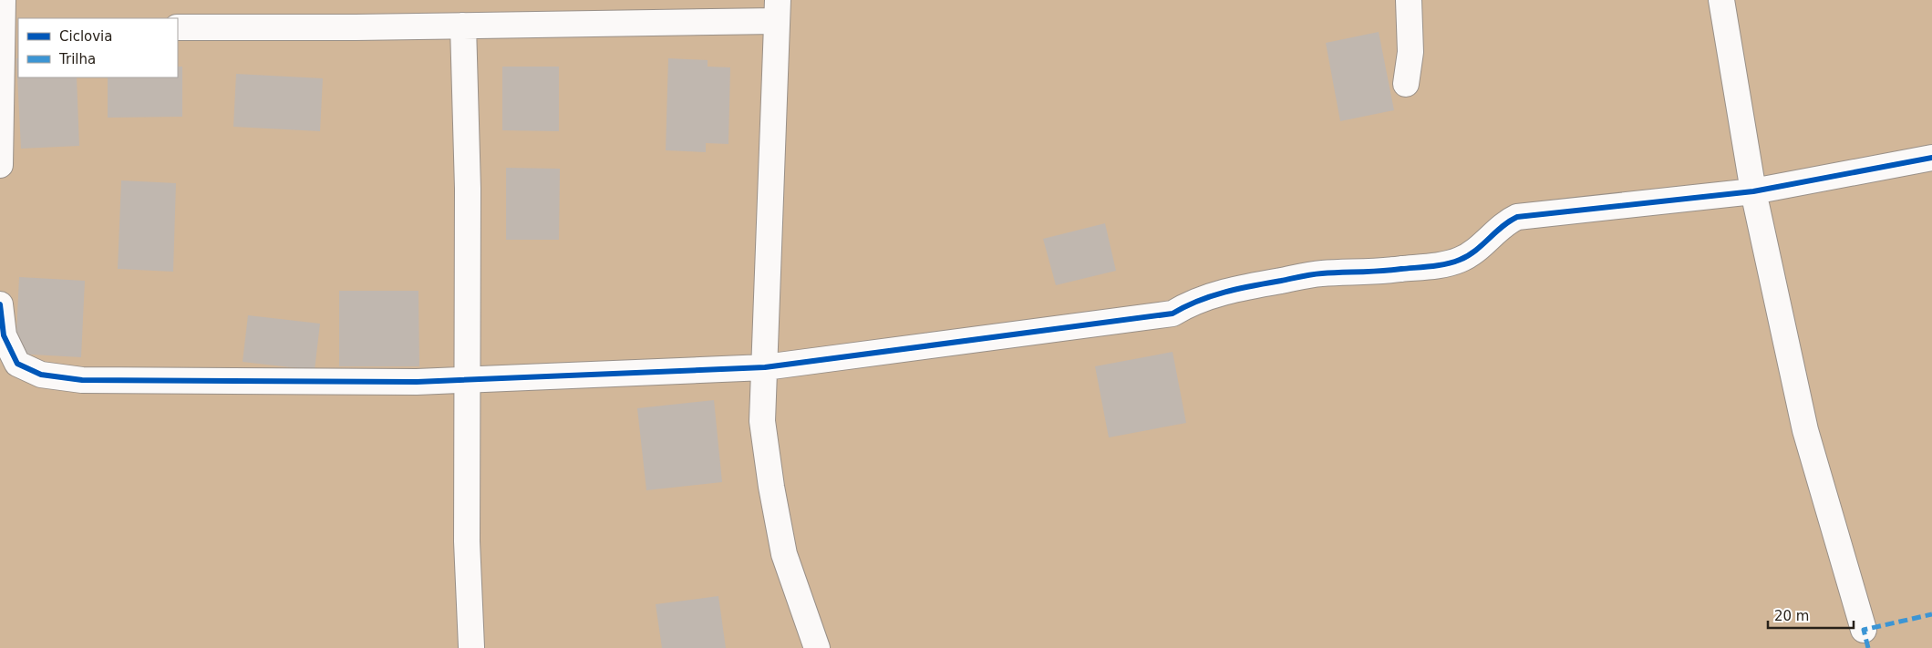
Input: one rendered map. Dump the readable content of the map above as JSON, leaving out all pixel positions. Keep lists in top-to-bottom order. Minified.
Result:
{"legend":["Ciclovia","Trilha"],"scale_bar":"20 m"}
